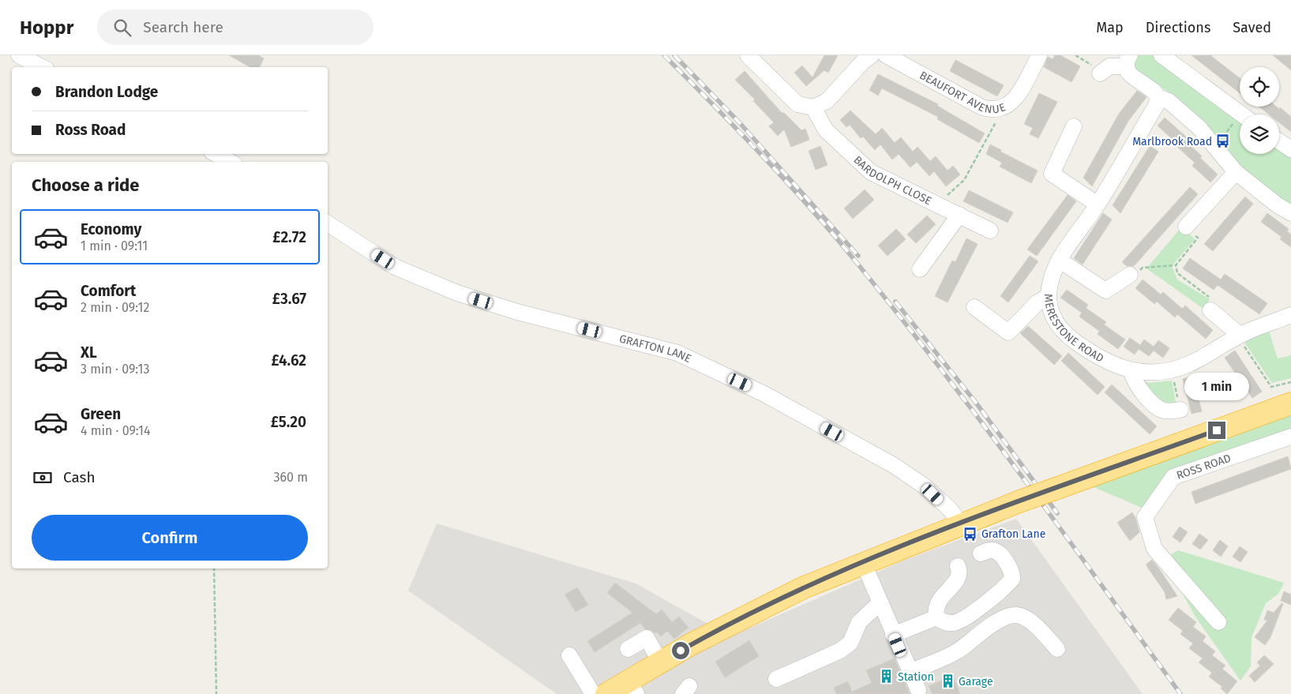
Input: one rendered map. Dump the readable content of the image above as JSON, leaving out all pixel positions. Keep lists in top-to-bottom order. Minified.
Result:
{"streets":{"street":["BEAUFORT AVENUE","BARDOLPH CLOSE","MERESTONE ROAD","GRAFTON LANE","ROSS ROAD"]},"places":{"bus stop":["Marlbrook Road","Grafton Lane"],"building":["Station","Garage"]},"page":{"header":"Hoppr","search":"Search here","nav":["Map","Directions","Saved"],"banner":["Brandon Lodge","Ross Road"],"heading":"Choose a ride","list":[{"name":"Economy","note":"1 min · 09:11","value":"£2.72"},{"name":"Comfort","note":"2 min · 09:12","value":"£3.67"},{"name":"XL","note":"3 min · 09:13","value":"£4.62"},{"name":"Green","note":"4 min · 09:14","value":"£5.20"}],"bubble":"1 min","pay":["Cash","360 m"],"buttons":"Confirm"}}
